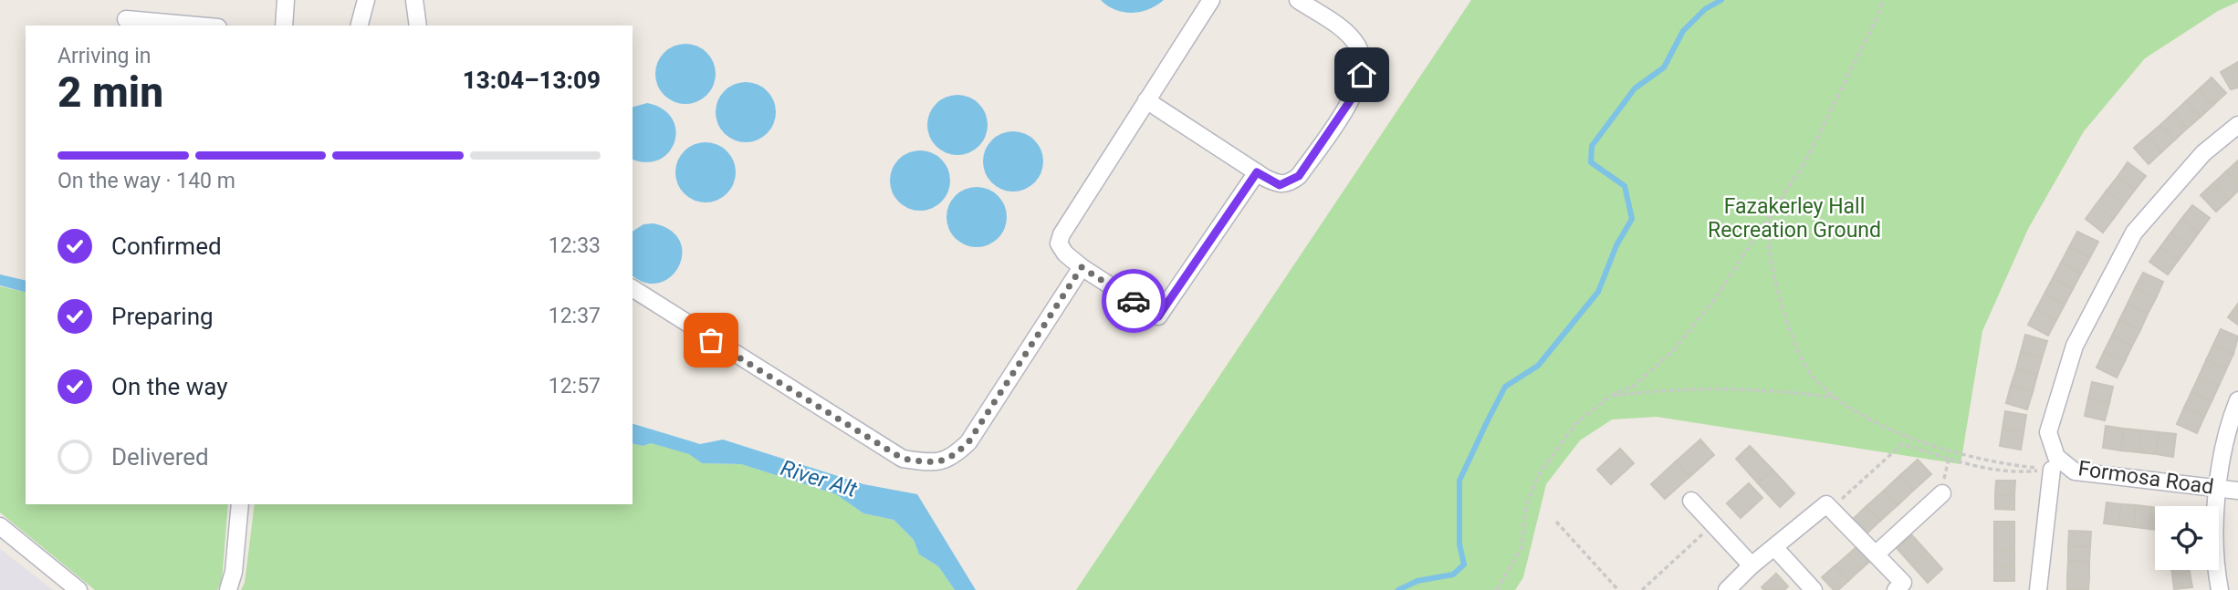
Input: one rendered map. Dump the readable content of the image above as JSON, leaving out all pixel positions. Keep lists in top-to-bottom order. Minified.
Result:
{"streets":{"street":["Formosa Road"]},"water":["River Alt"],"parks":["Fazakerley Hall Recreation Ground"],"page":{"heading":["2 min","Arriving in","13:04–13:09"],"bar":"On the way · 140 m","list":[["Confirmed","12:33"],["Preparing","12:37"],["On the way","12:57"],"Delivered"]}}
